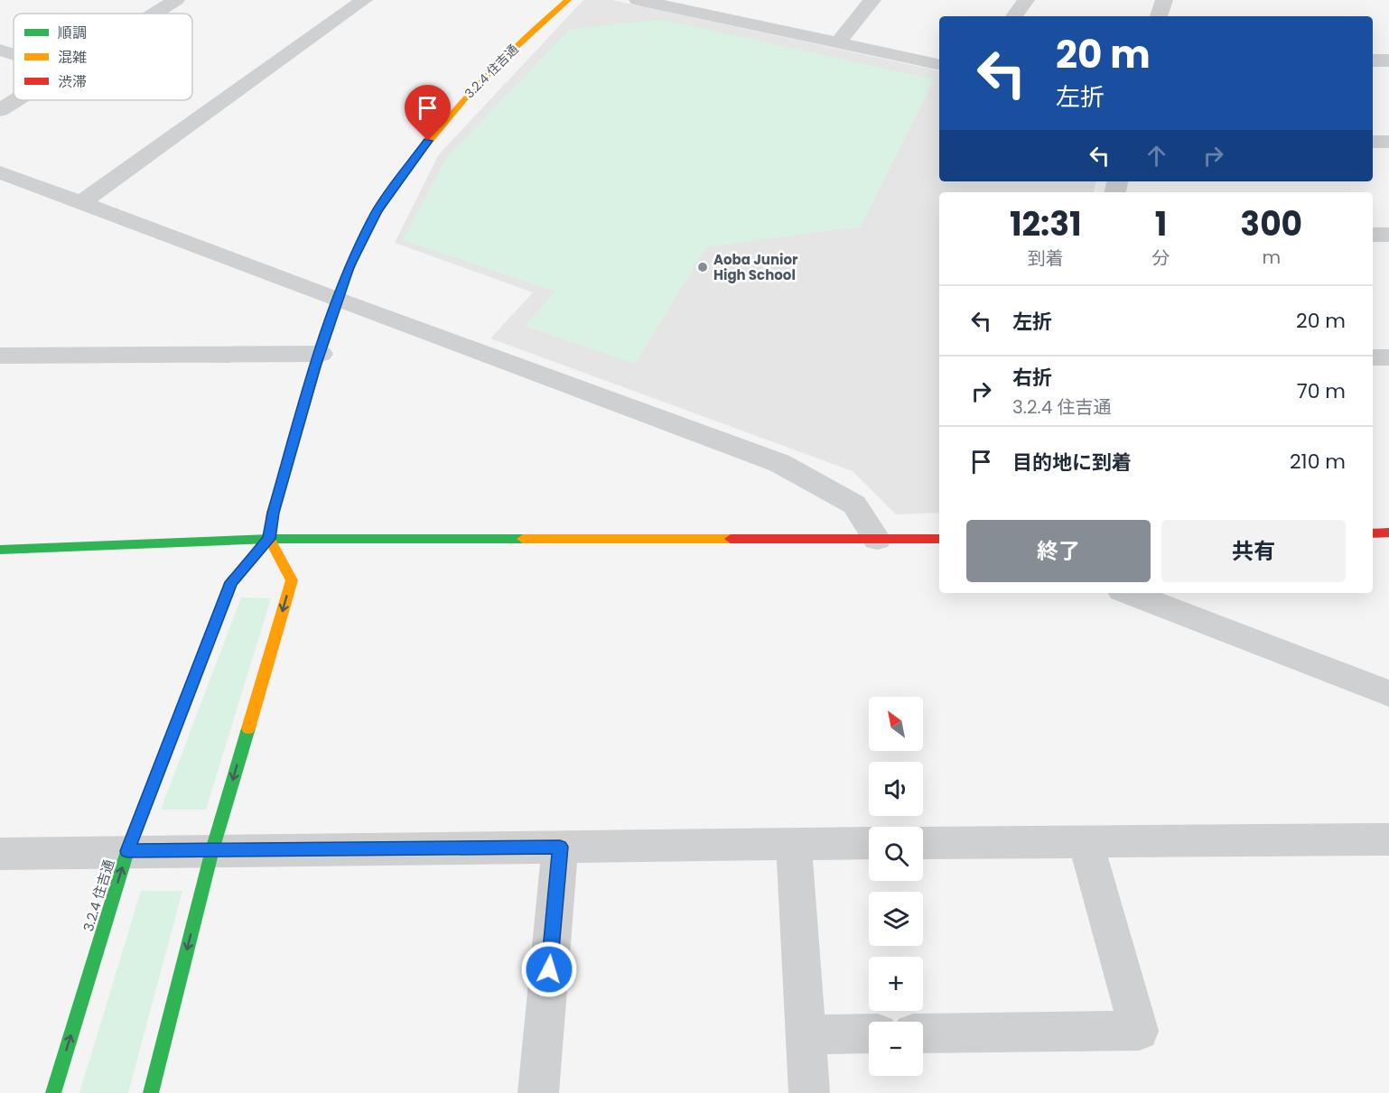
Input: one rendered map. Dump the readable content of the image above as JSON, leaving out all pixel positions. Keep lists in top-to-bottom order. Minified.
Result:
{"streets":{"street":["3.2.4 住吉通"]},"places":["Aoba Junior High School"],"legend":["順調","混雑","渋滞"],"north":"top left","page":{"turn":["20 m","左折"],"eta":["12:31","到着","1","分","300","m"],"list":[{"name":"左折","value":"20 m"},{"name":"右折","note":"3.2.4 住吉通","value":"70 m"},{"name":"目的地に到着","value":"210 m"}],"buttons":["終了","共有"],"map_buttons":["+","−"]}}
